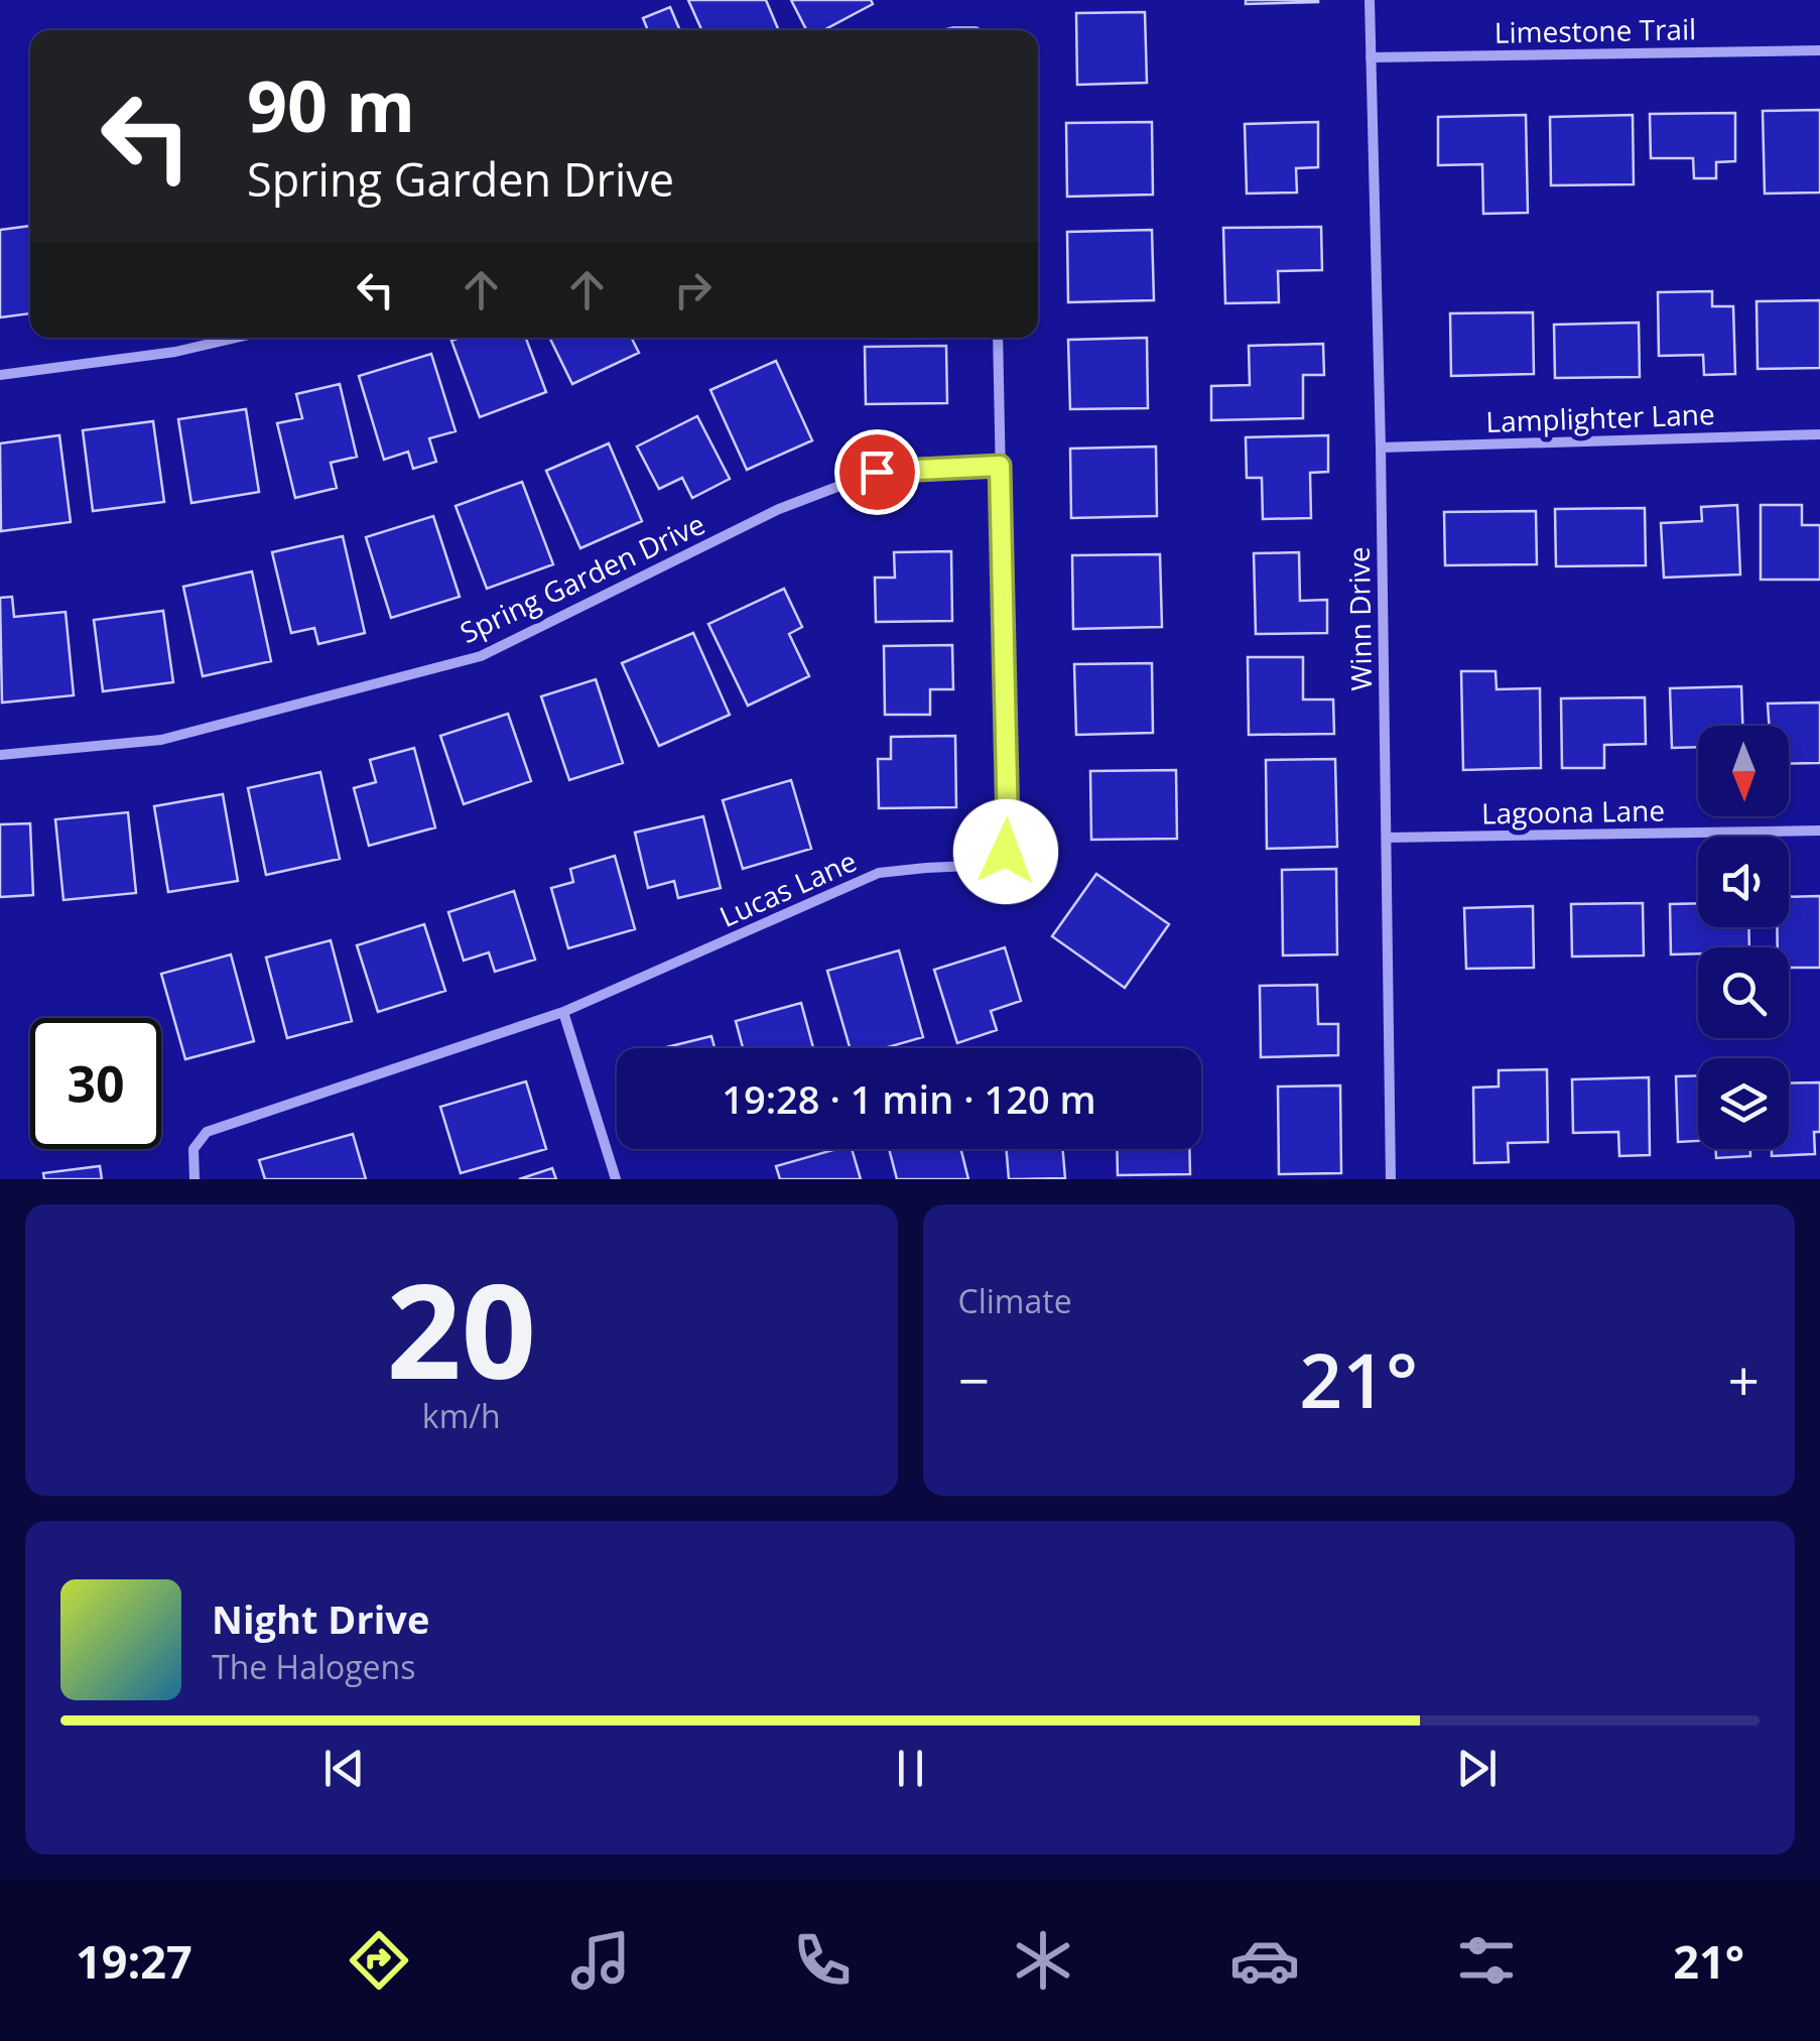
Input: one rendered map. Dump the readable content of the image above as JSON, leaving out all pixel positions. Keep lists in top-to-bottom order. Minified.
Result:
{"streets":{"street":["Limestone Trail","Lamplighter Lane","Spring Garden Drive","Winn Drive","Lagoona Lane","Lucas Lane"]},"crossings":[["Limestone Trail","Winn Drive"],["Lamplighter Lane","Winn Drive"],["Spring Garden Drive","Lucas Lane"],["Winn Drive","Lagoona Lane"]],"north":"bottom","page":{"turn":["90 m","Spring Garden Drive"],"limit":"30","trip":"19:28 · 1 min · 120 m","tile":[["20","km/h"],"Climate"],"heat":["−","21°","+"],"song":["Night Drive","The Halogens"],"tabs":["19:27","21°"]}}
